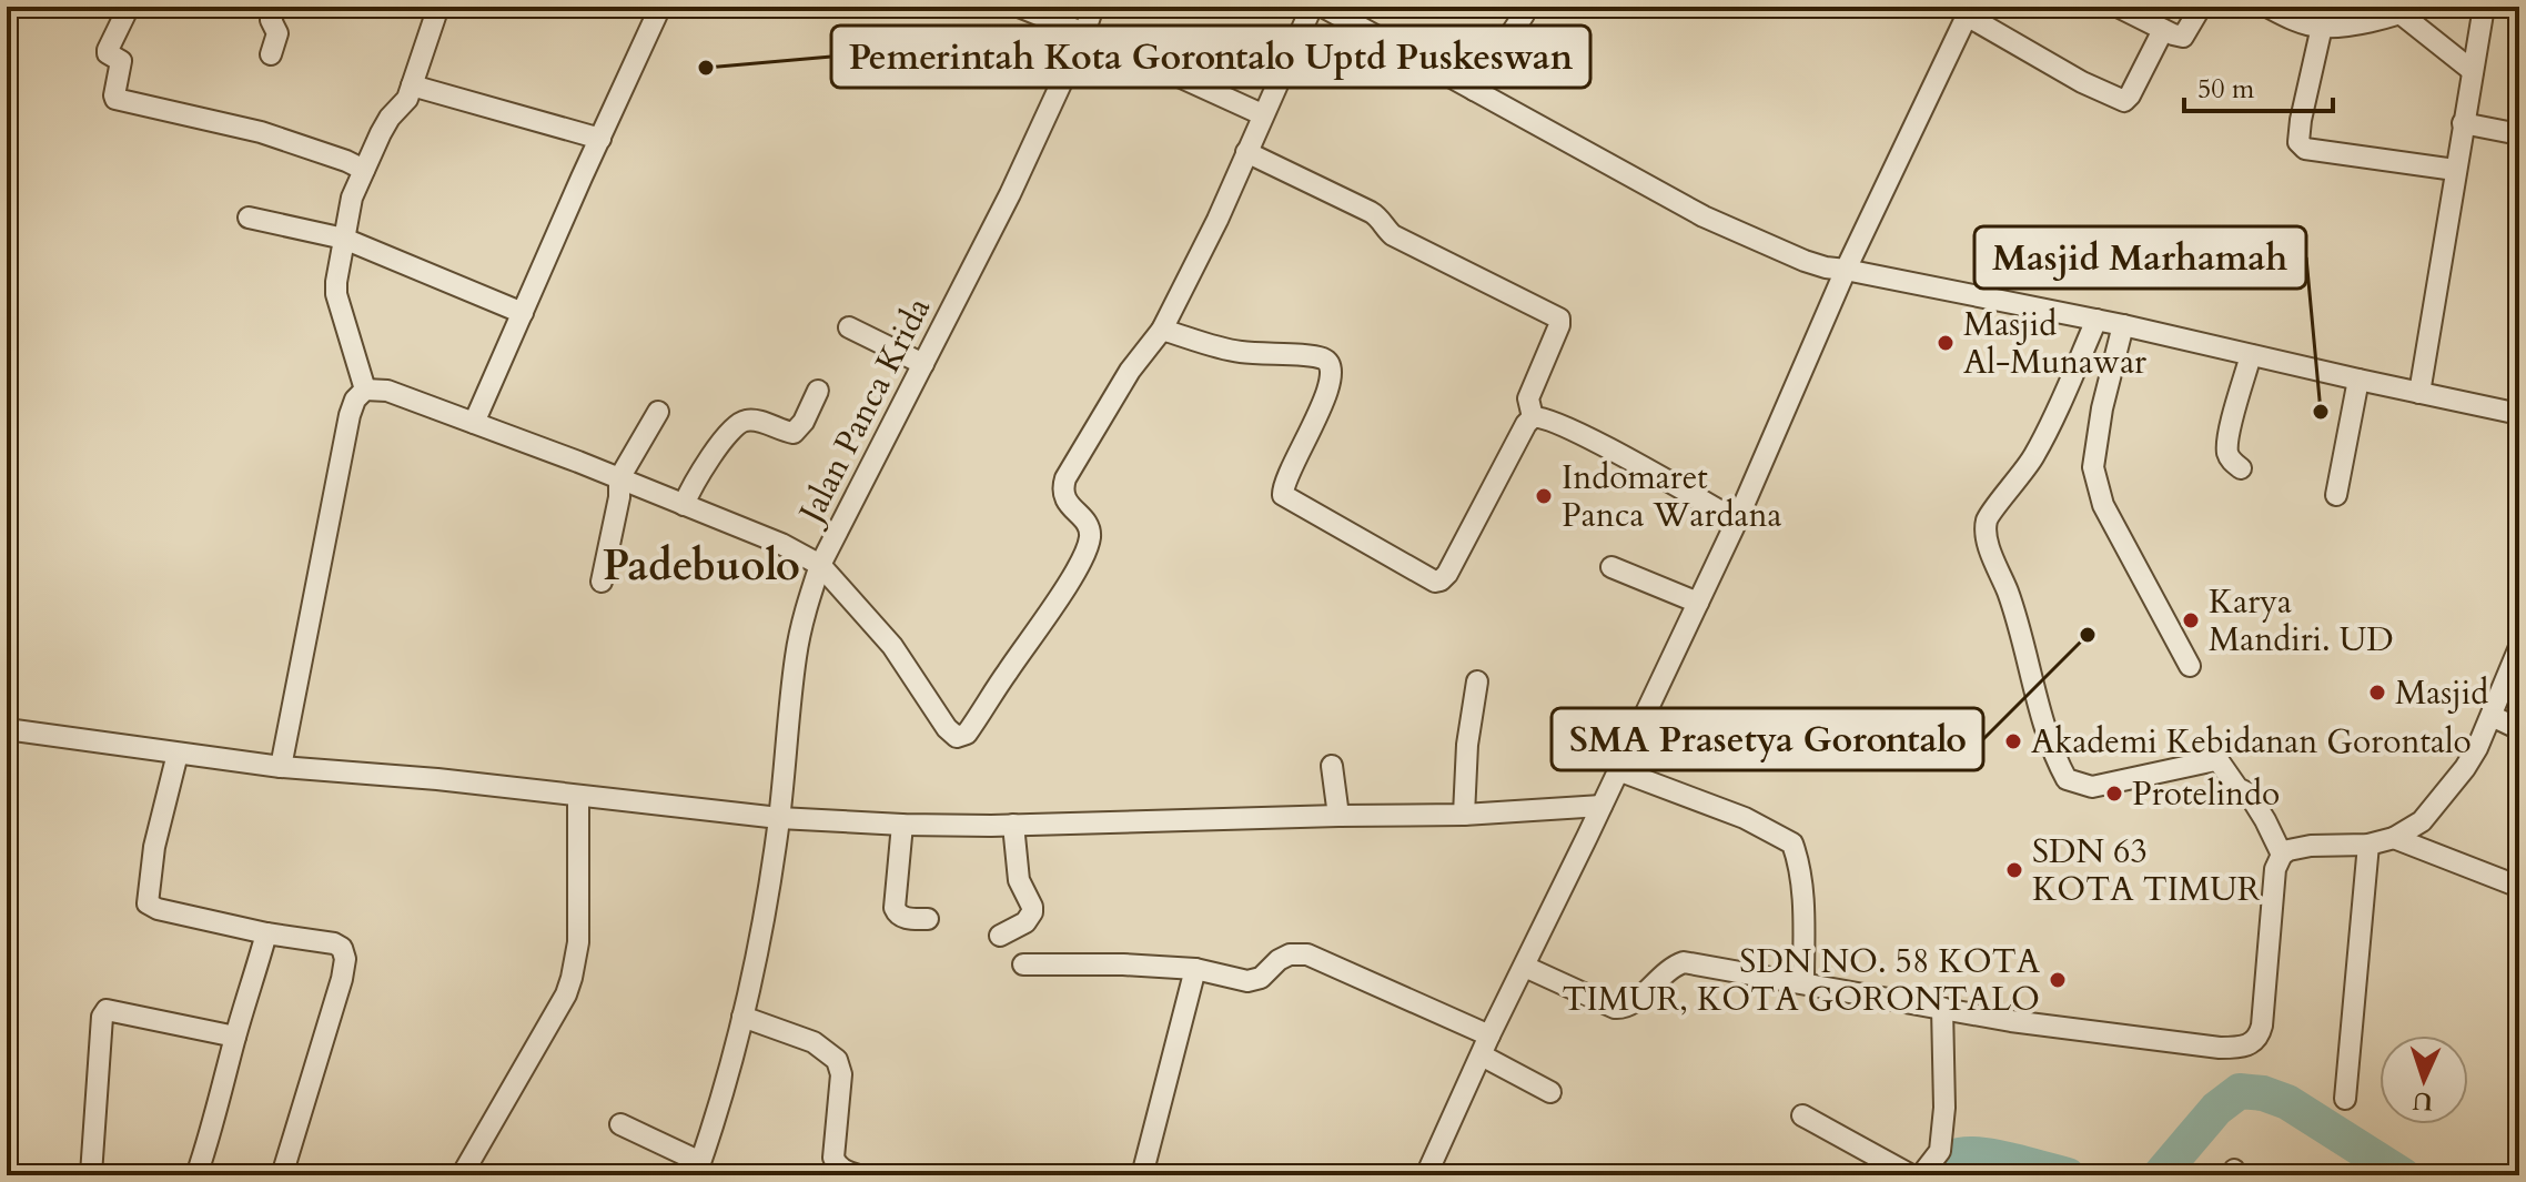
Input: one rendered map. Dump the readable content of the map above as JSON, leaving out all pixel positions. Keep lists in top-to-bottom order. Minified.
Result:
{"streets":{"street":["Jalan Panca Krida"]},"districts":["Padebuolo"],"places":["Pemerintah Kota Gorontalo Uptd Puskeswan","Masjid Al-Munawar","Masjid Marhamah","Indomaret Panca Wardana","Karya Mandiri. UD","SMA Prasetya Gorontalo","Masjid","Akademi Kebidanan Gorontalo","Protelindo","SDN 63 KOTA TIMUR","SDN NO. 58 KOTA TIMUR, KOTA GORONTALO"],"scale_bar":"50 m","north":"bottom"}
